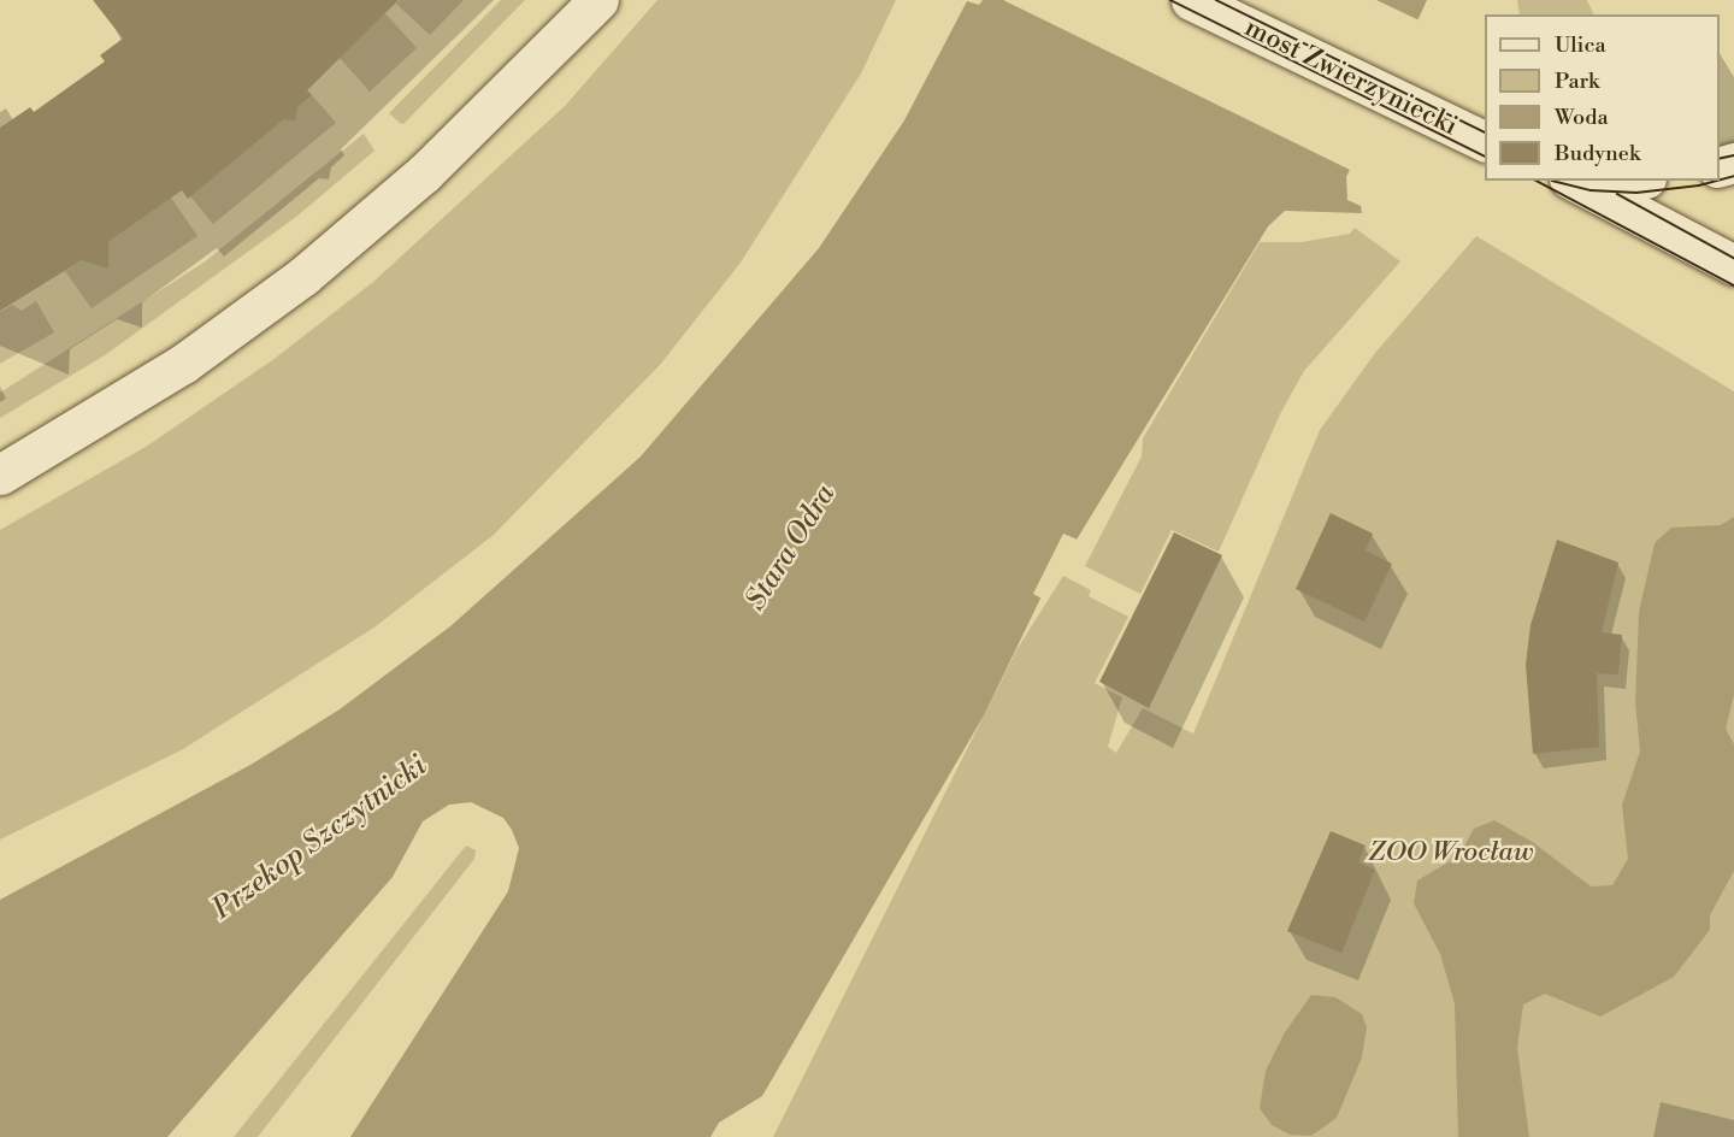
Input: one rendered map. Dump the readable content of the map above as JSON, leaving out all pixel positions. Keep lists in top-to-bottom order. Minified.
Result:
{"streets":{"street":["most Zwierzyniecki"]},"water":["Stara Odra","Przekop Szczytnicki"],"parks":["ZOO Wrocław"],"legend":["Ulica","Park","Woda","Budynek"]}
